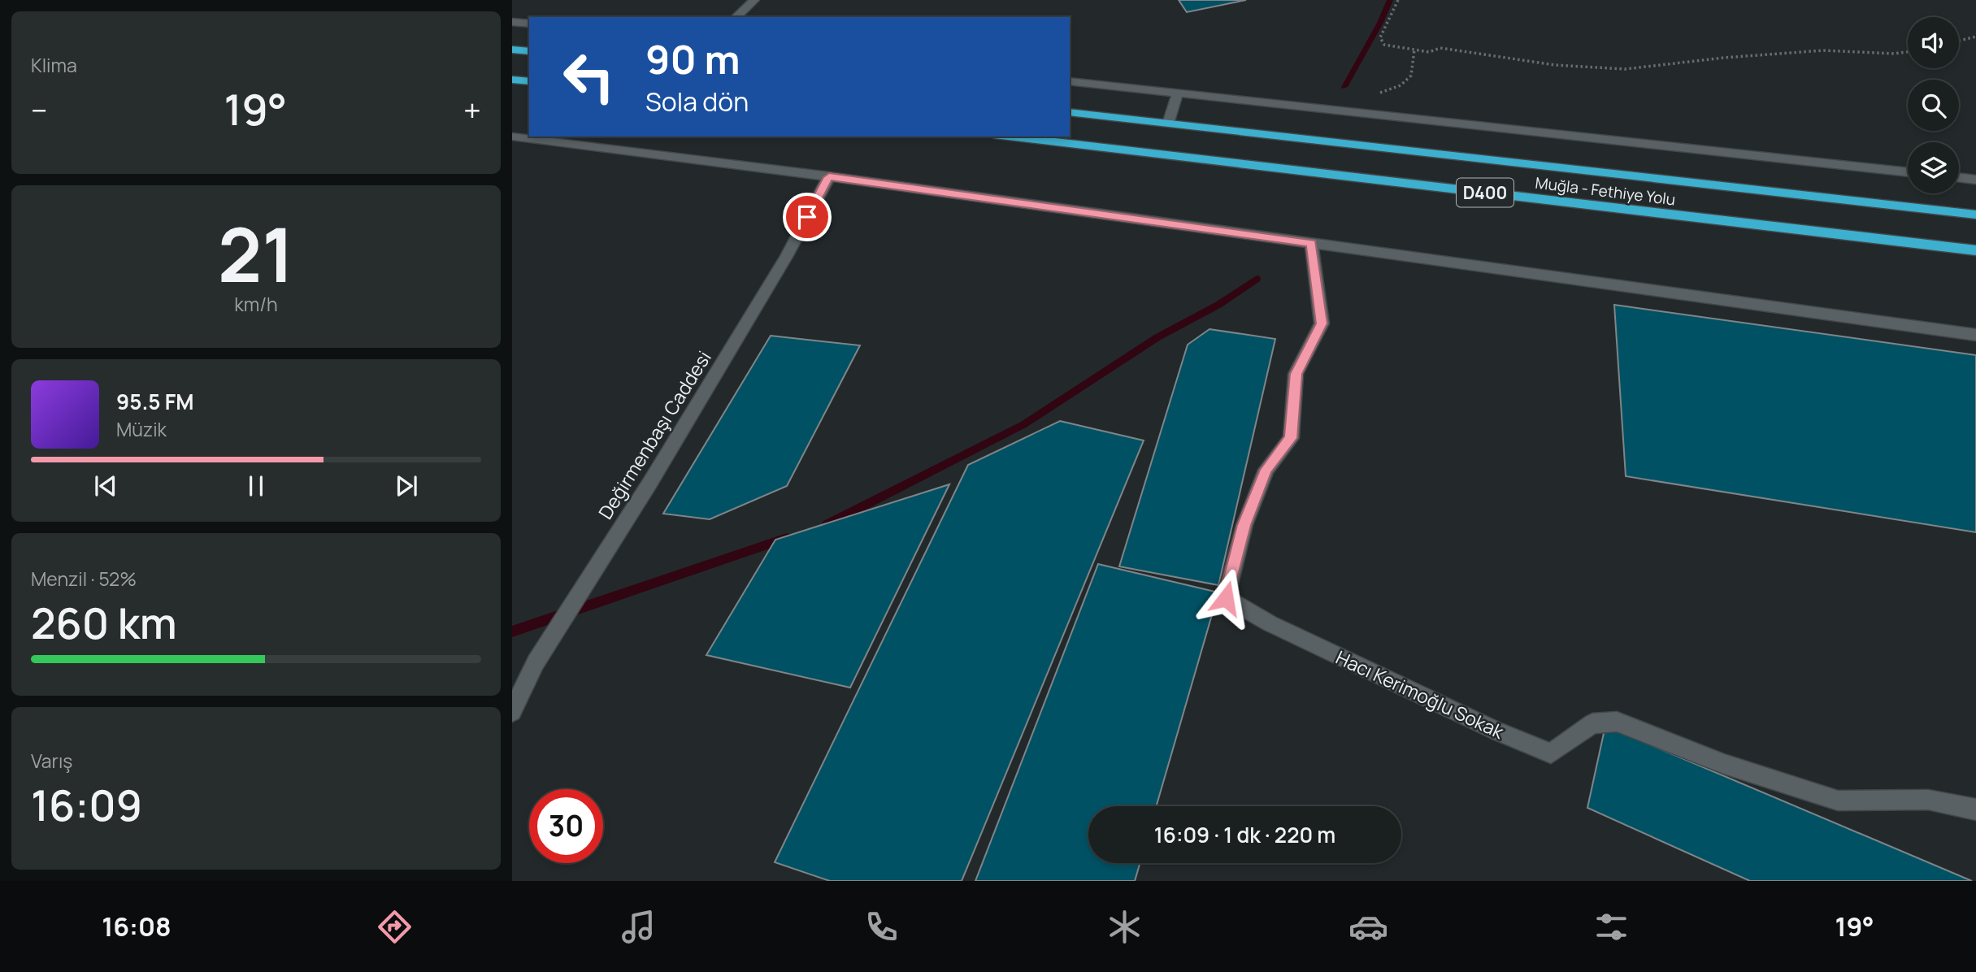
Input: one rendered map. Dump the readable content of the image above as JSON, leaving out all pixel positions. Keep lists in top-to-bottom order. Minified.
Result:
{"streets":{"highway":["Muğla - Fethiye Yolu","D400"],"street":["Değirmenbaşı Caddesi","Hacı Kerimoğlu Sokak"]},"page":{"tile":["Klima",["21","km/h"],["Menzil · 52%","260 km"],["Varış","16:09"]],"turn":["90 m","Sola dön"],"heat":["−","19°","+"],"song":["95.5 FM","Müzik"],"limit":"30","trip":"16:09 · 1 dk · 220 m","tabs":["16:08","19°"]}}
